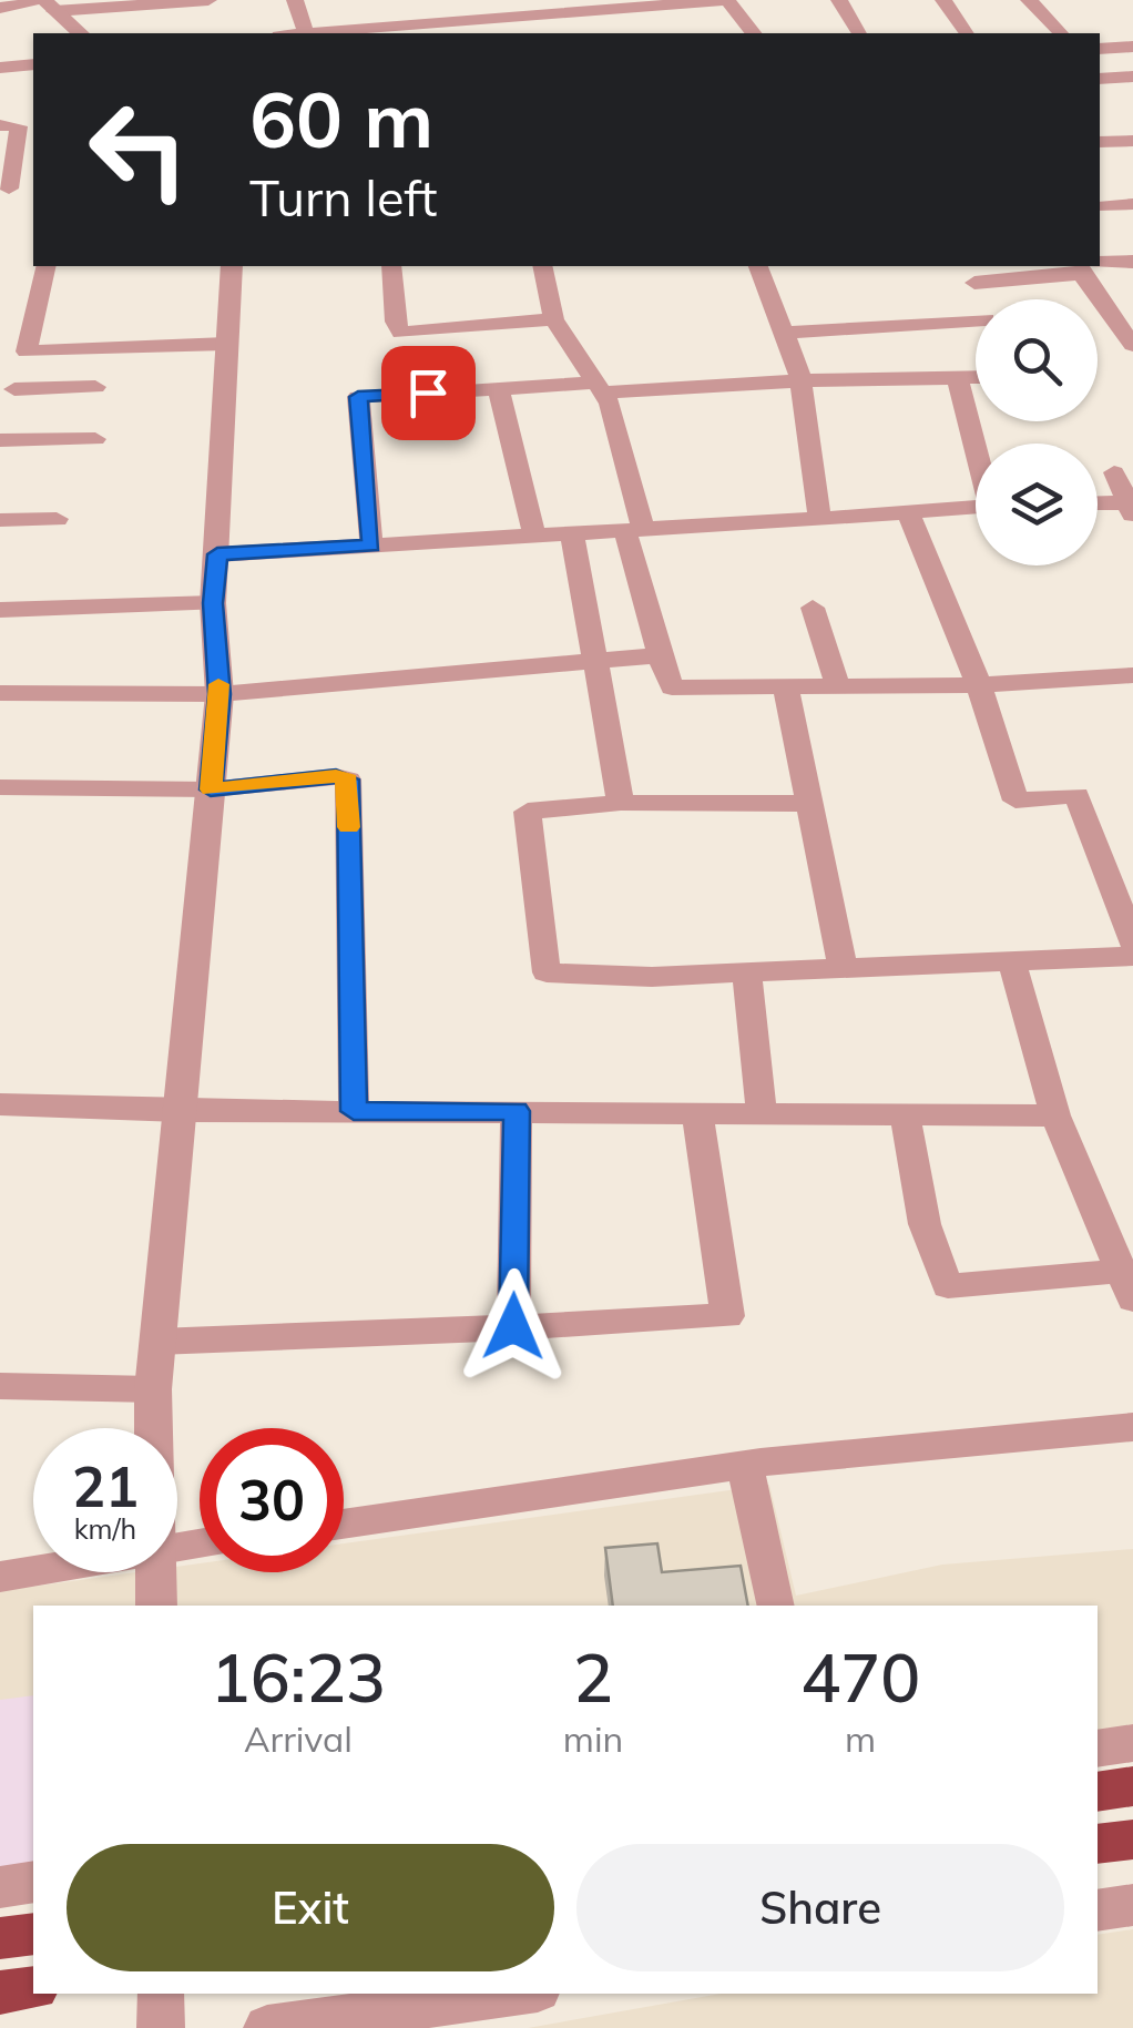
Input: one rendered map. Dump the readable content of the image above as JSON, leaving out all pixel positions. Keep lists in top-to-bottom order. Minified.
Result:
{"page":{"turn":["60 m","Turn left"],"speed":"21 km/h","limit":"30","eta":["16:23","Arrival","2","min","470","m"],"buttons":["Exit","Share"]}}
